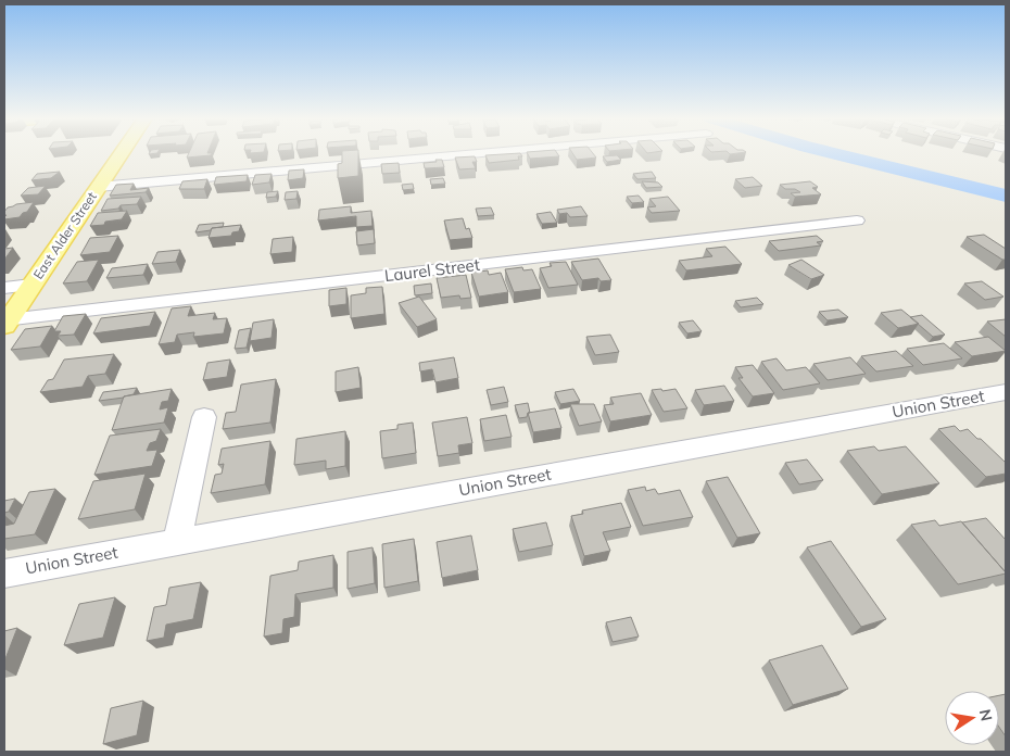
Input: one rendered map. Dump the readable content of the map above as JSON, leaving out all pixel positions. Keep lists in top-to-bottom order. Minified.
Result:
{"streets":{"main road":["East Alder Street"],"street":["Laurel Street","Union Street"]},"crossings":[["East Alder Street","Laurel Street"]],"north":"right"}
